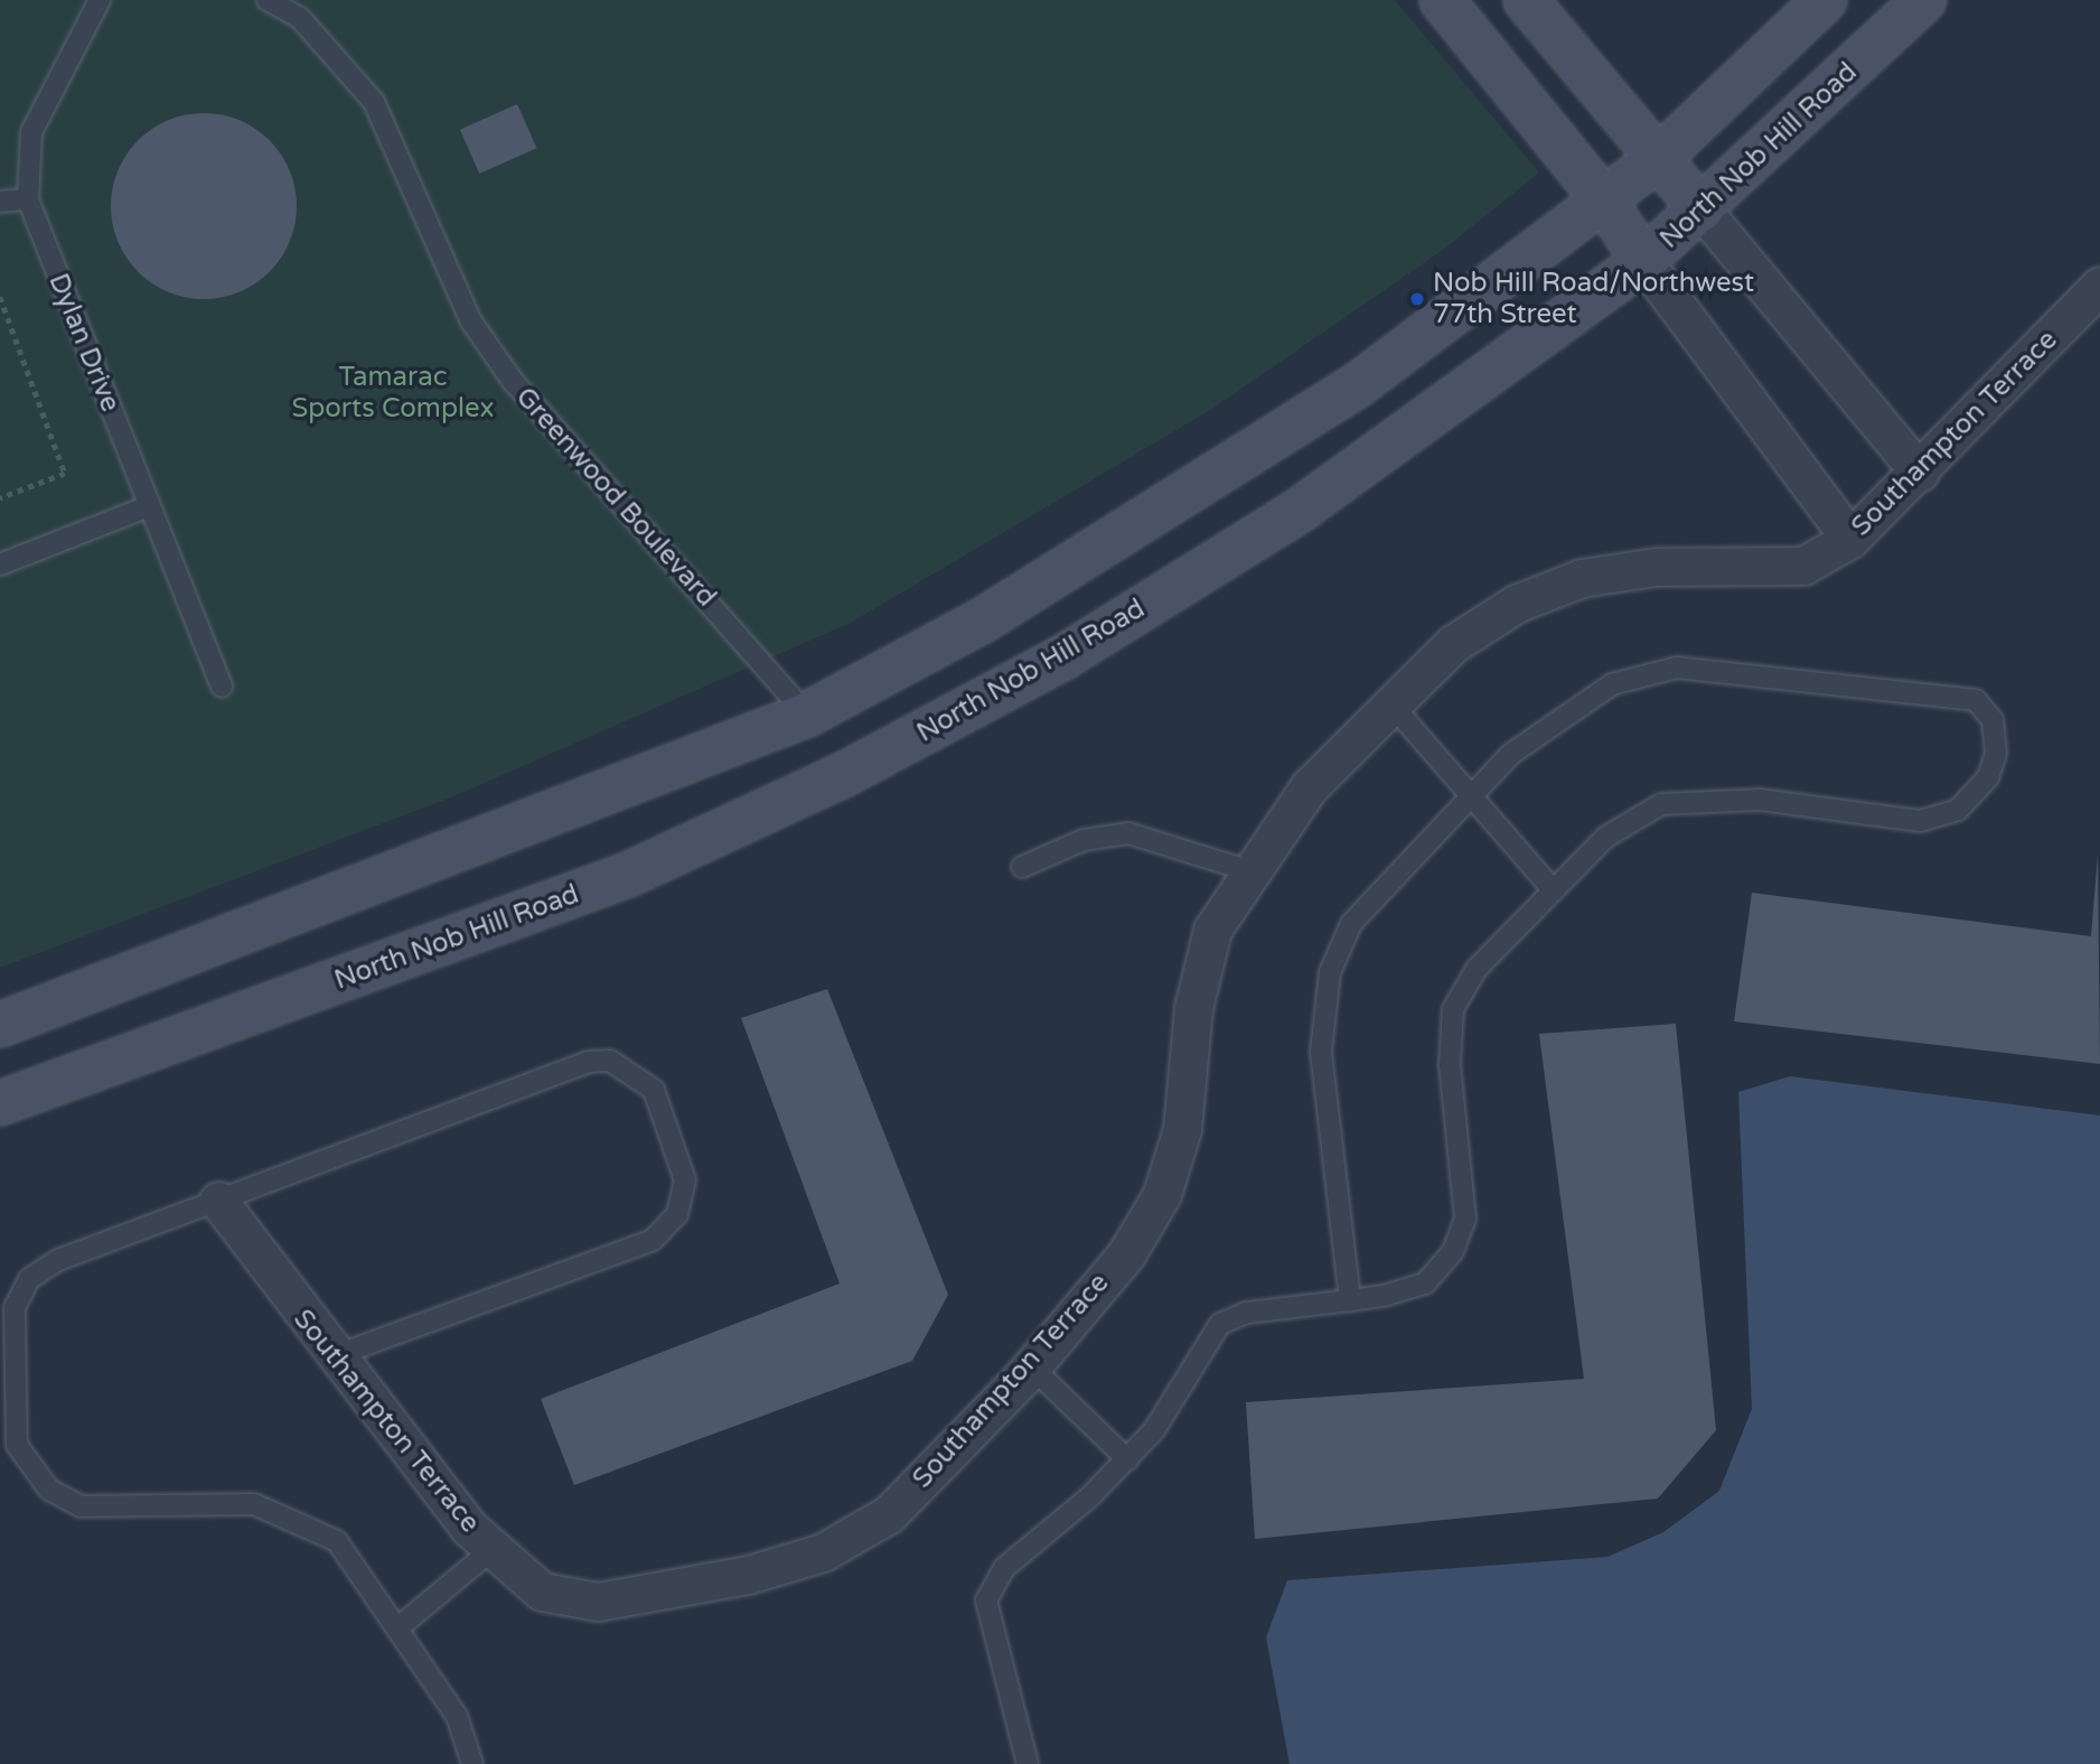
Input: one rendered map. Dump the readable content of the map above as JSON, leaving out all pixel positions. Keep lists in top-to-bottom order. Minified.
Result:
{"streets":{"main road":["North Nob Hill Road"],"street":["Southampton Terrace"],"lane":["Dylan Drive","Greenwood Boulevard"]},"parks":["Tamarac Sports Complex"],"places":["Nob Hill Road/Northwest 77th Street"]}
